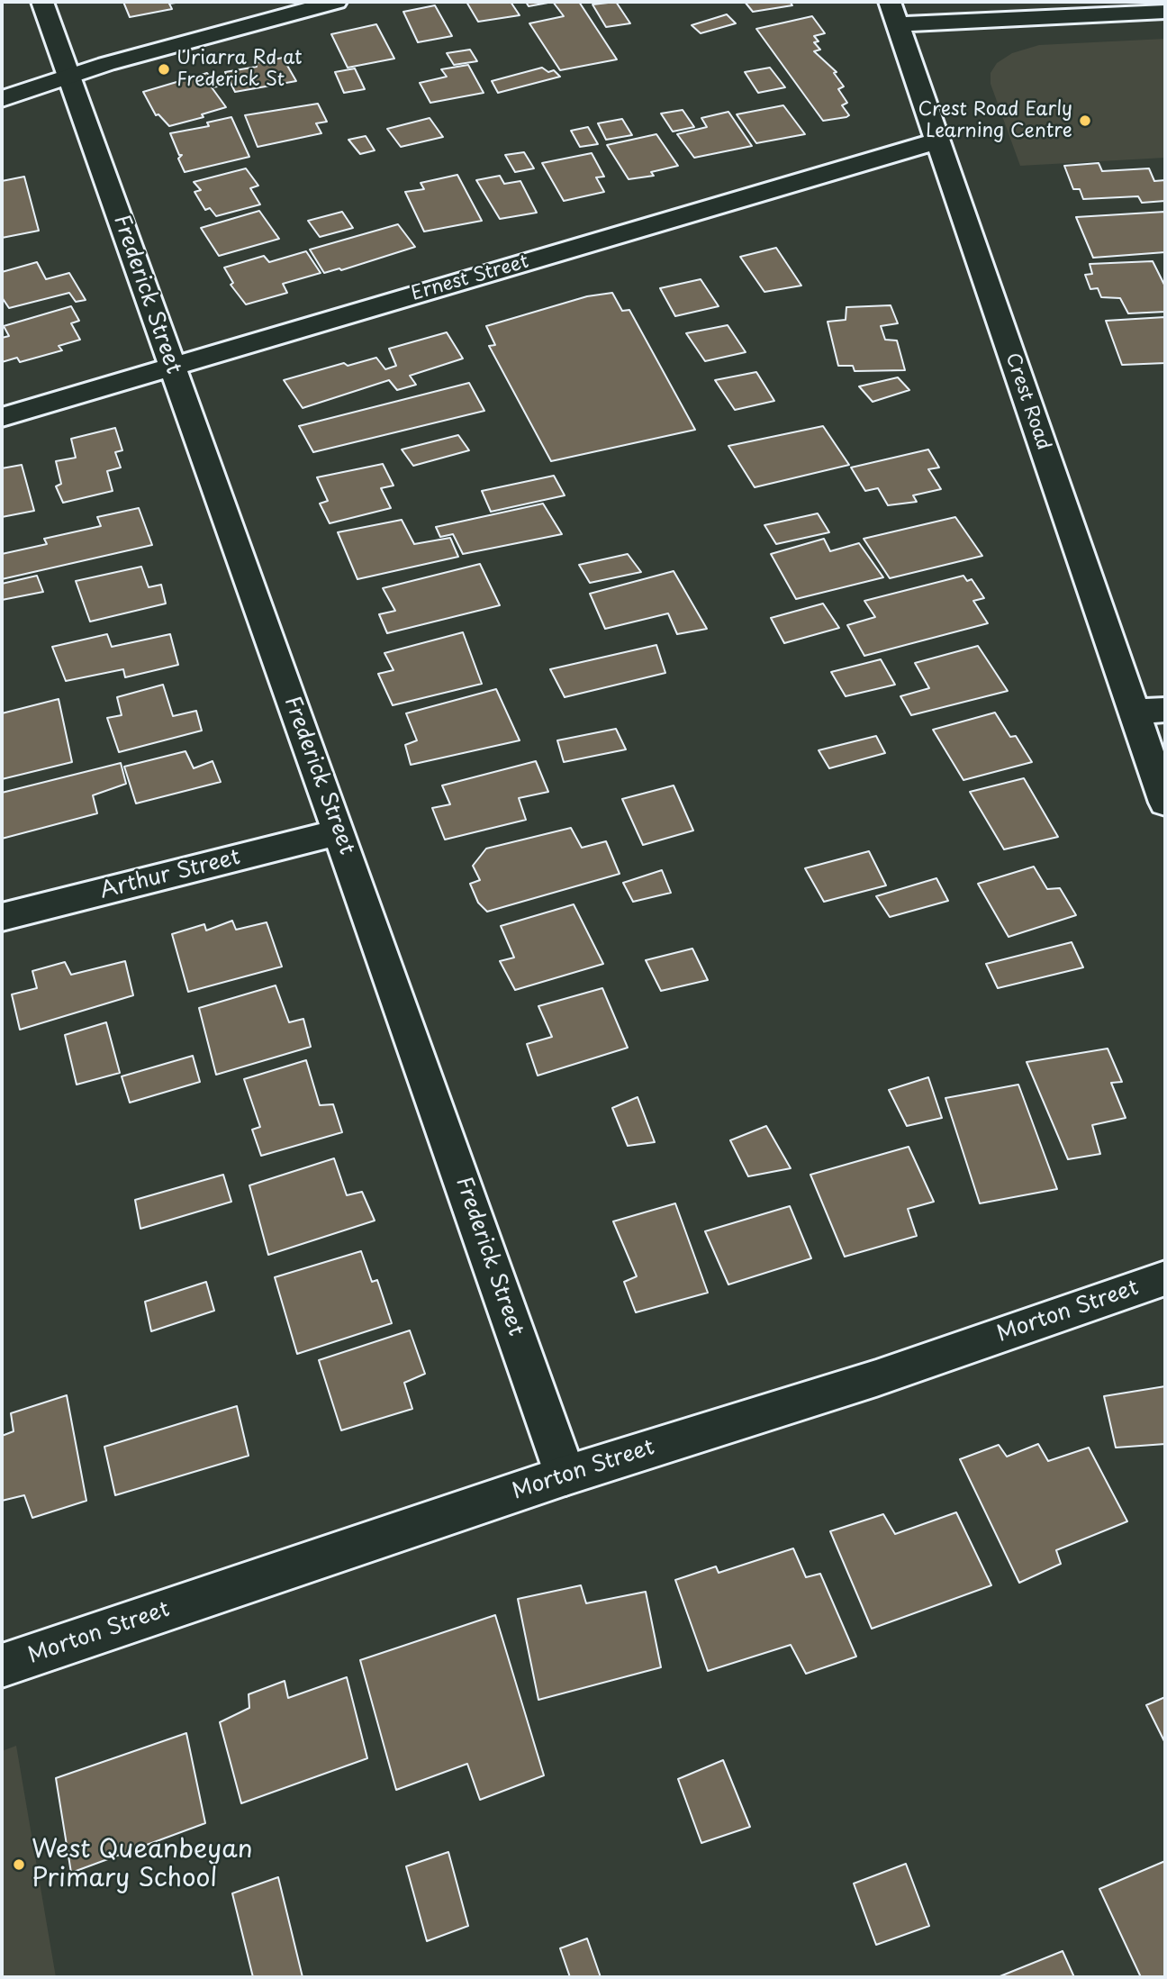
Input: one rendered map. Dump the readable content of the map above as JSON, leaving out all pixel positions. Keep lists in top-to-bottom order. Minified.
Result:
{"streets":{"street":["Ernest Street","Frederick Street","Crest Road","Arthur Street","Morton Street"]},"crossings":[["Ernest Street","Frederick Street"],["Ernest Street","Crest Road"],["Frederick Street","Arthur Street"],["Frederick Street","Morton Street"]],"places":["Uriarra Rd at Frederick St","Crest Road Early Learning Centre","West Queanbeyan Primary School"]}
